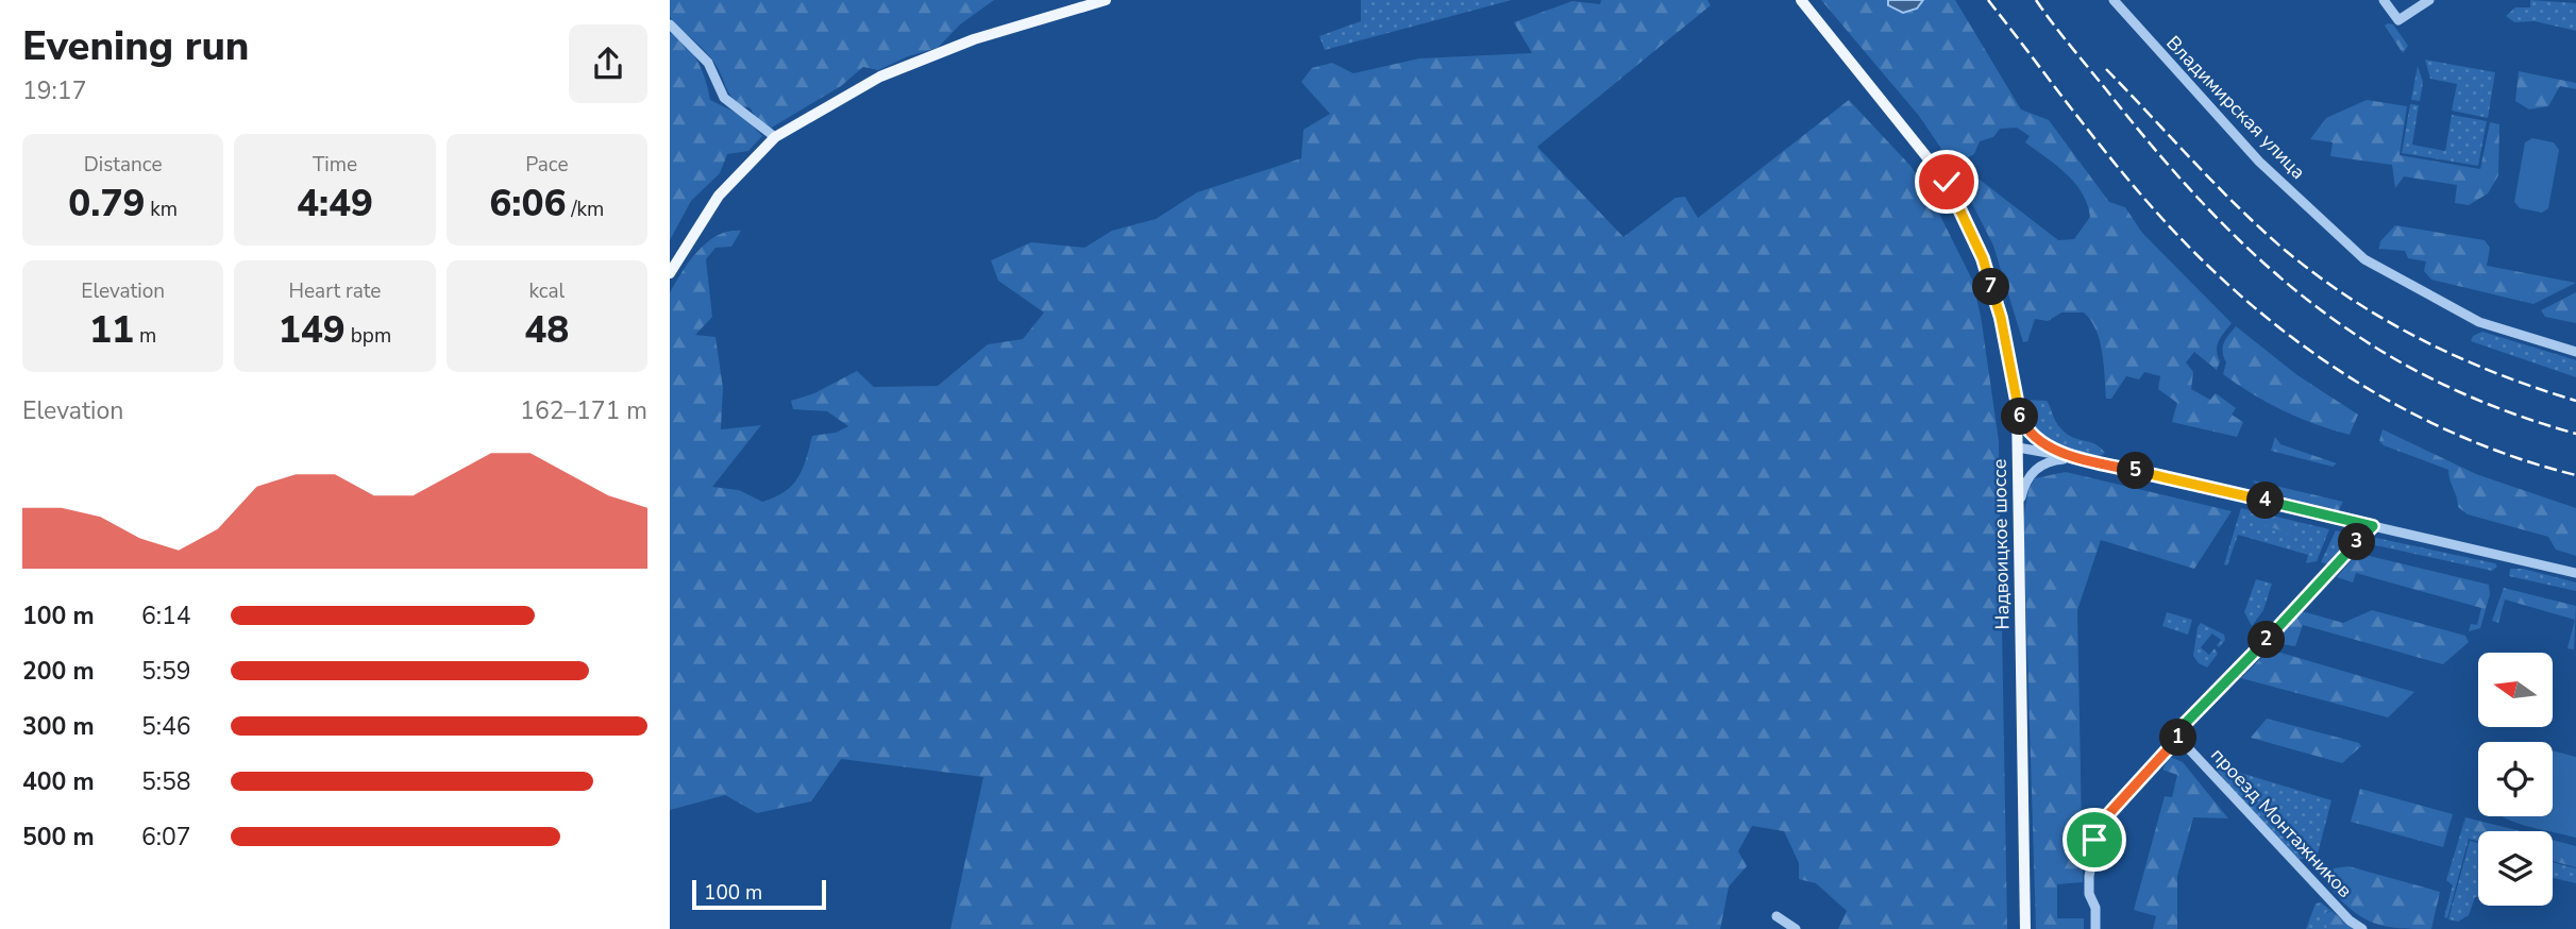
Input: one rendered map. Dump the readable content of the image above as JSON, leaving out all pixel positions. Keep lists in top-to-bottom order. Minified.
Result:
{"streets":{"main road":["Надвоицкое шоссе"],"street":["Владимирская улица","проезд Монтажников"]},"scale_bar":"100 m","north":"left","page":{"heading":["Evening run","19:17"],"stats":[["Distance","0.79 km"],["Time","4:49"],["Pace","6:06 /km"],["Elevation","11 m"],["Heart rate","149 bpm"],["kcal","48"]],"pins":["7","6","5","4","3","2","1"],"chart":["Elevation","162–171 m"],"list":[{"name":"100 m","note":"6:14"},{"name":"200 m","note":"5:59"},{"name":"300 m","note":"5:46"},{"name":"400 m","note":"5:58"},{"name":"500 m","note":"6:07"}],"scale":"100 m"}}
